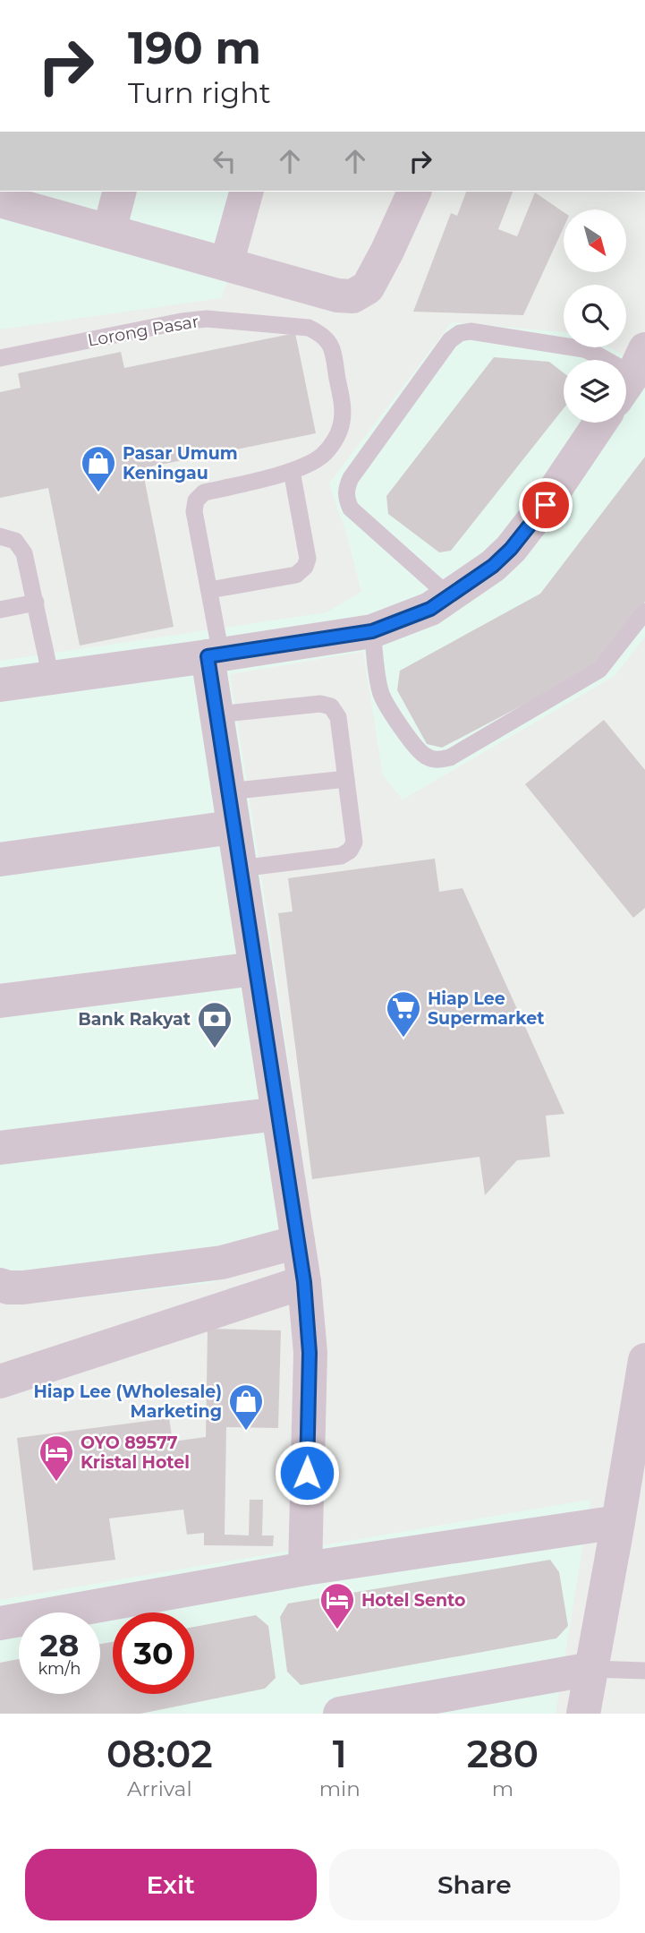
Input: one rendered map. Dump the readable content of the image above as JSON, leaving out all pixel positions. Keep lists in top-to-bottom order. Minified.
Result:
{"streets":{"lane":["Lorong Pasar"]},"places":{"shop":["Pasar Umum Keningau","Hiap Lee (Wholesale) Marketing"],"supermarket":["Hiap Lee Supermarket"],"bank":["Bank Rakyat"],"hotel":["OYO 89577 Kristal Hotel","Hotel Sento"]},"north":"bottom right","page":{"turn":["190 m","Turn right"],"speed":"28 km/h","limit":"30","eta":["08:02","Arrival","1","min","280","m"],"buttons":["Exit","Share"]}}
